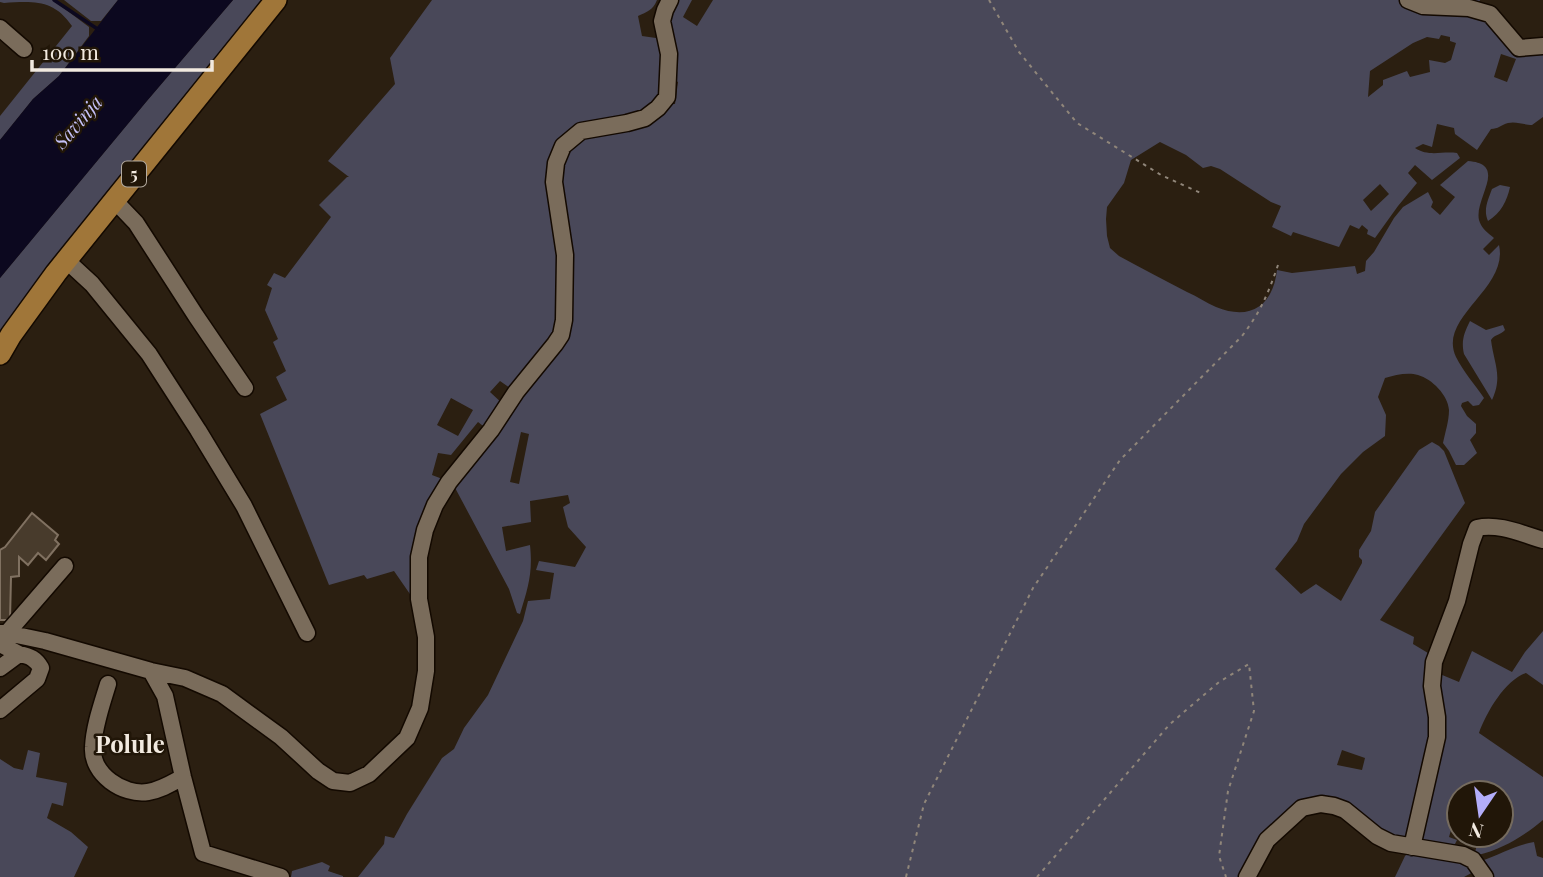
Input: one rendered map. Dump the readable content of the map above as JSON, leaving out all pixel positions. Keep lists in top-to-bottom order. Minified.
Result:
{"streets":{"main road":["5"]},"districts":["Polule"],"water":["Savinja"],"scale_bar":"100 m","north":"bottom"}
